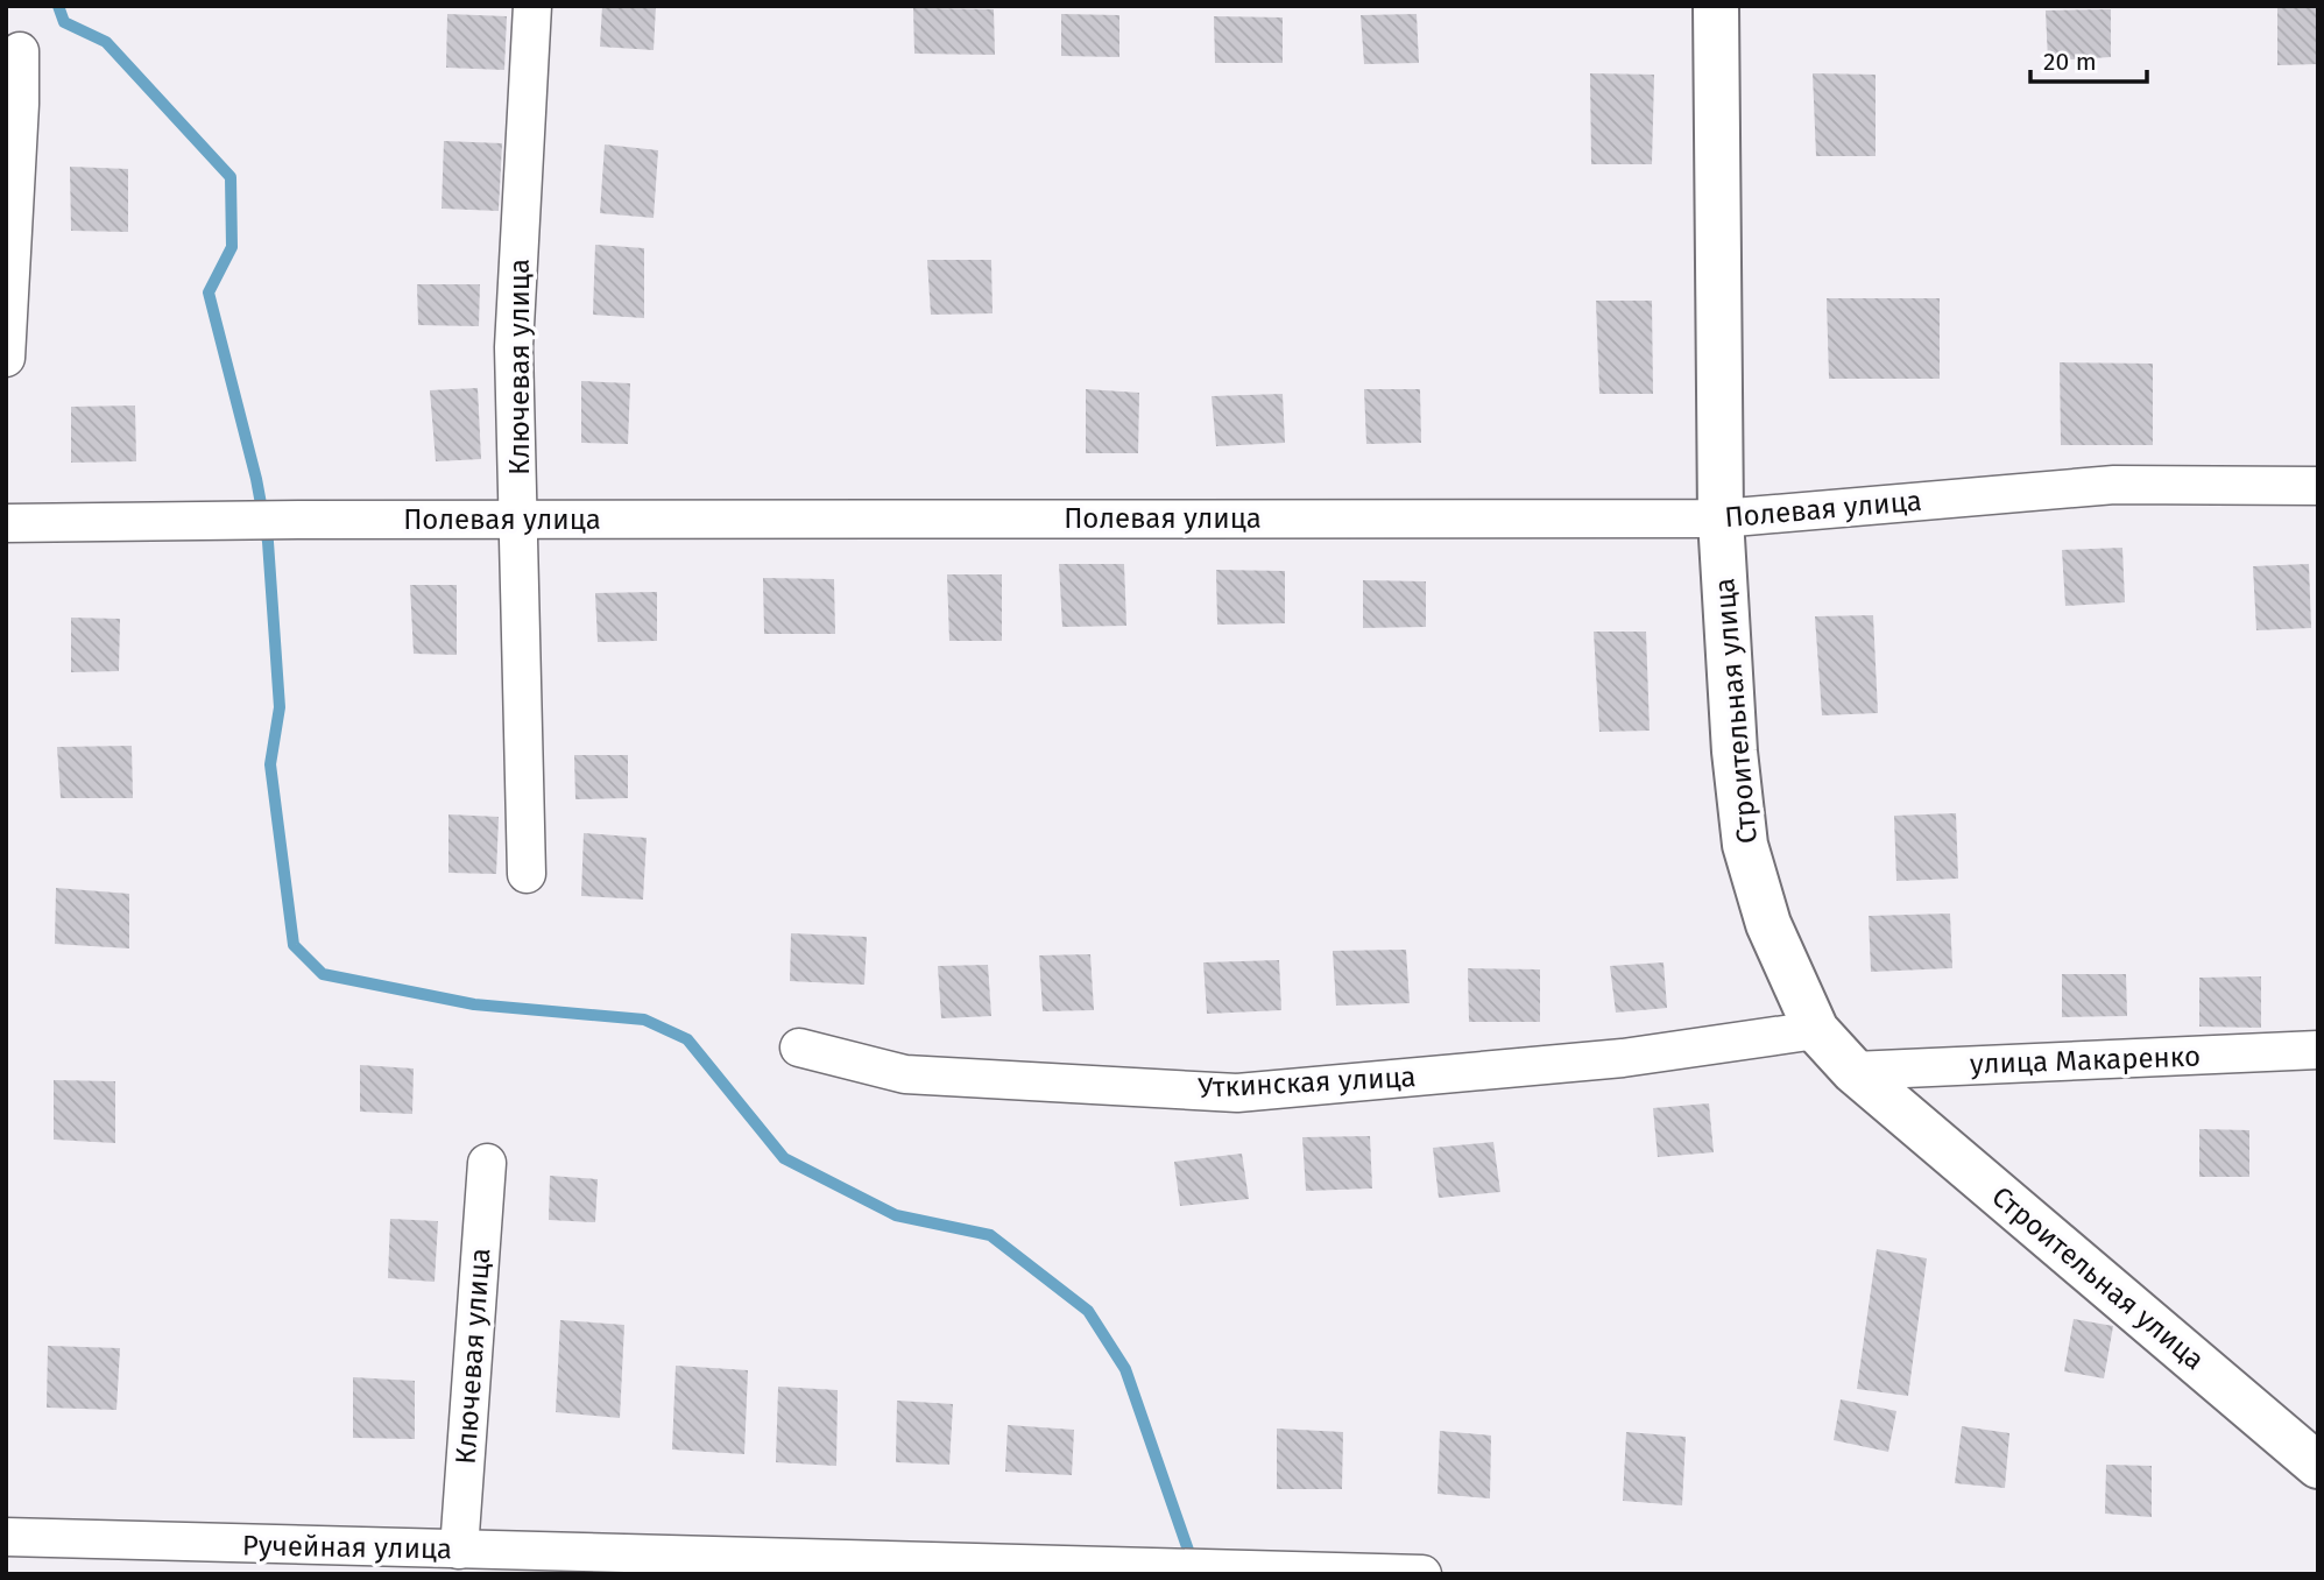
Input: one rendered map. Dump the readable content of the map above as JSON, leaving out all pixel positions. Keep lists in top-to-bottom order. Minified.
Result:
{"streets":{"street":["Ключевая улица","Полевая улица","Строительная улица","улица Макаренко","Уткинская улица","Ручейная улица"]},"crossings":[["Ключевая улица","Полевая улица"],["Ключевая улица","Ручейная улица"],["Полевая улица","Строительная улица"],["Строительная улица","улица Макаренко"],["Строительная улица","Уткинская улица"]],"scale_bar":"20 m"}
